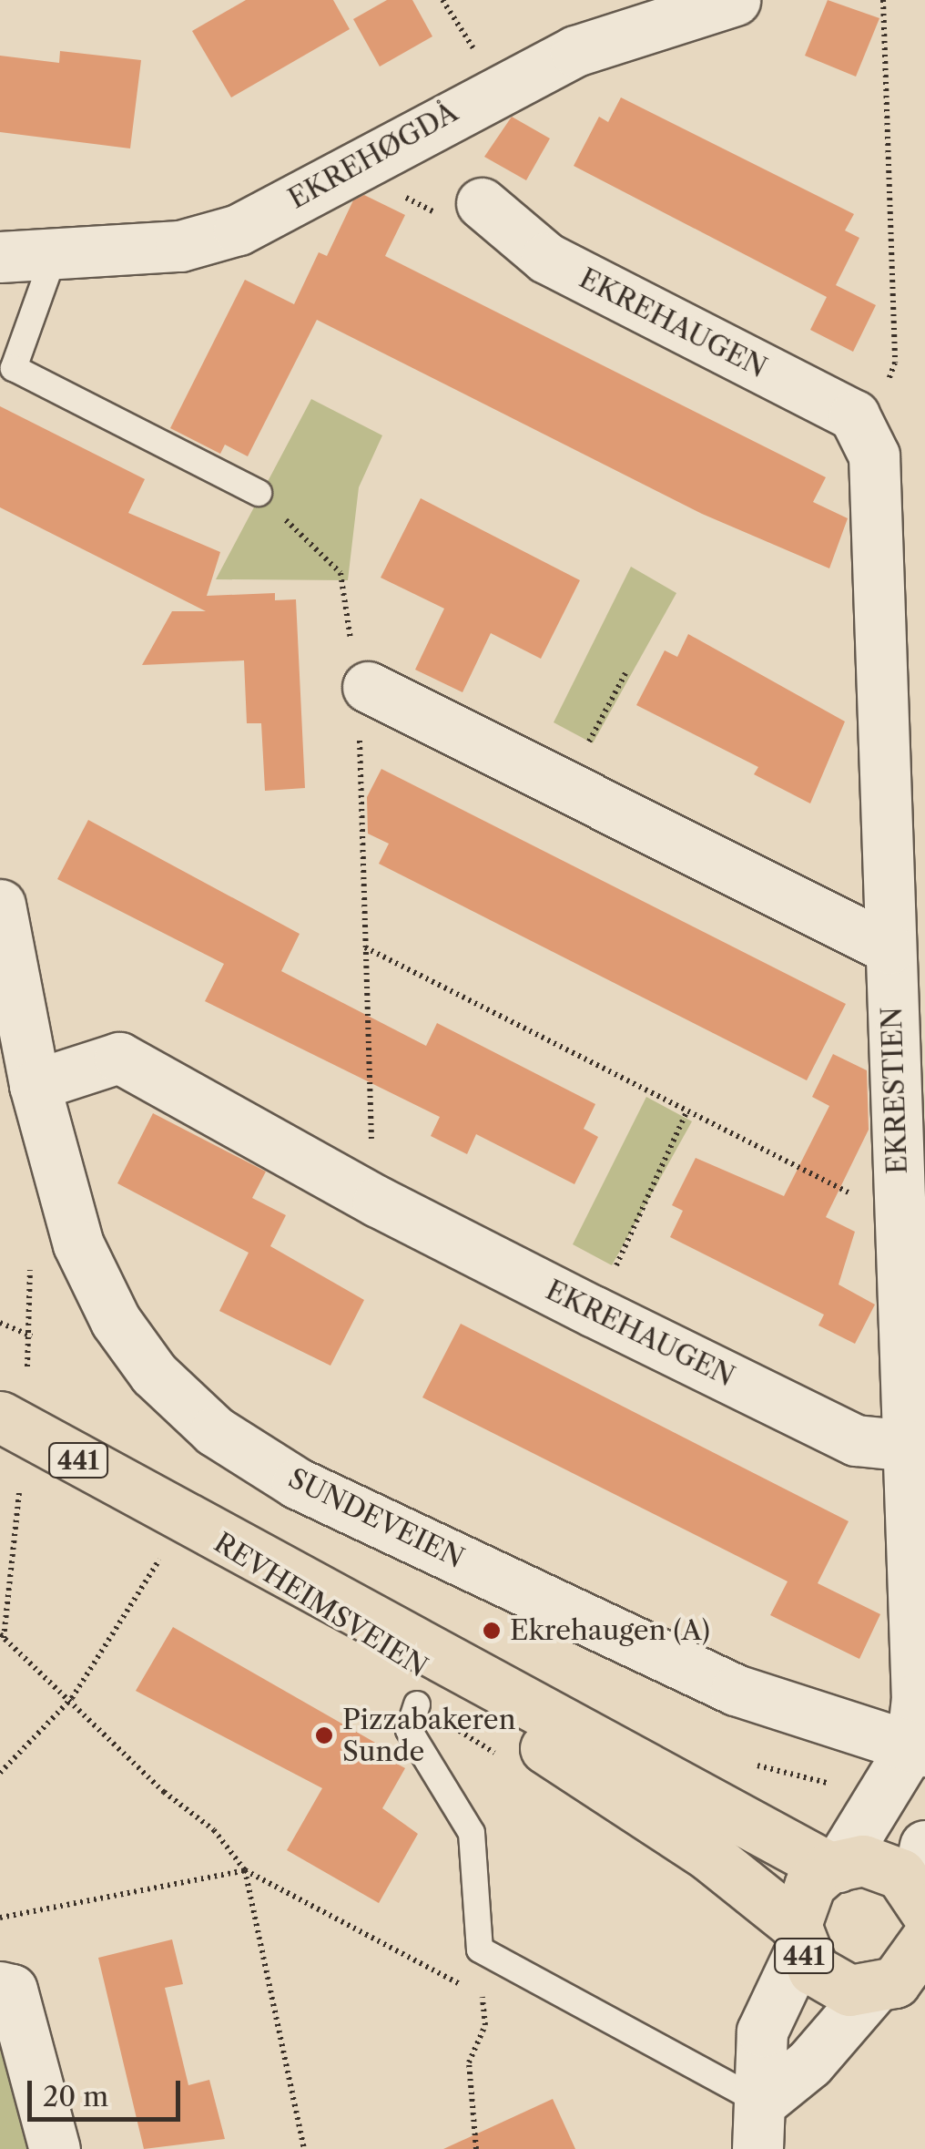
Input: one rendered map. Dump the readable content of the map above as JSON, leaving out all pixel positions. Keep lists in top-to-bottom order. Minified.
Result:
{"streets":{"main road":["441","REVHEIMSVEIEN"],"street":["EKREHØGDÅ","EKREHAUGEN","EKRESTIEN","SUNDEVEIEN"]},"crossings":[["EKREHAUGEN","EKRESTIEN"],["EKRESTIEN","SUNDEVEIEN"],["441","REVHEIMSVEIEN"]],"places":["Ekrehaugen (A)","Pizzabakeren Sunde"],"scale_bar":"20 m"}
